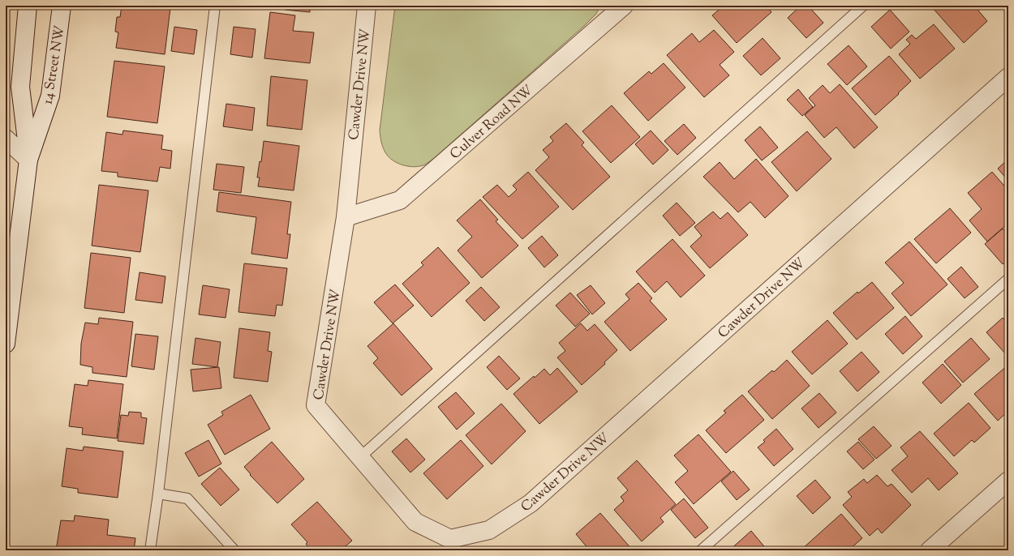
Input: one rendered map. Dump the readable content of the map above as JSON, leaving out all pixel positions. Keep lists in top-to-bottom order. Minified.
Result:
{"streets":{"street":["14 Street NW","Cawder Drive NW","Culver Road NW"]},"crossings":[["Cawder Drive NW","Culver Road NW"]]}
